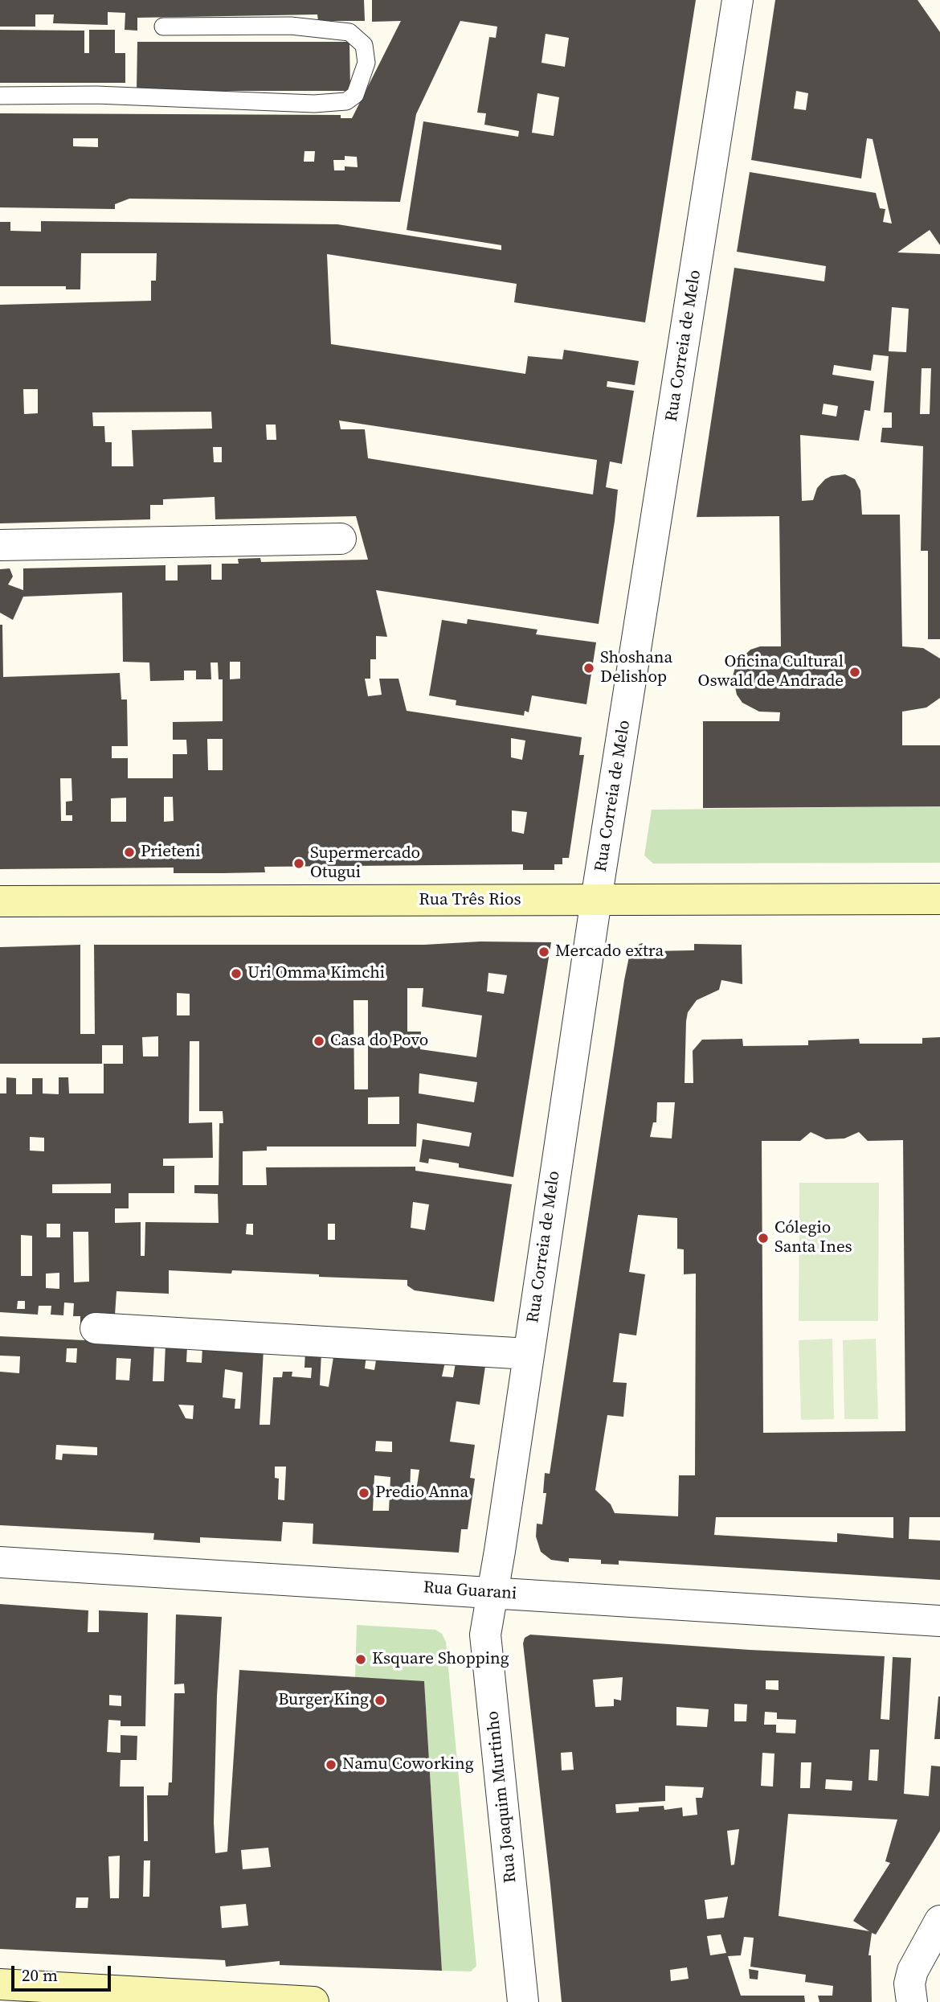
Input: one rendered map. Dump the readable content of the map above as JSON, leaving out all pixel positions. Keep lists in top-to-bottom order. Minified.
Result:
{"streets":{"street":["Rua Correia de Melo","Rua Três Rios","Rua Guarani","Rua Joaquim Murtinho"]},"crossings":[["Rua Correia de Melo","Rua Três Rios"],["Rua Correia de Melo","Rua Guarani"],["Rua Correia de Melo","Rua Joaquim Murtinho"],["Rua Guarani","Rua Joaquim Murtinho"]],"places":["Shoshana Delishop","Oficina Cultural Oswald de Andrade","Prieteni","Supermercado Otugui","Mercado extra","Uri Omma Kimchi","Casa do Povo","Cólegio Santa Ines","Predio Anna","Ksquare Shopping","Burger King","Namu Coworking"],"scale_bar":"20 m"}
